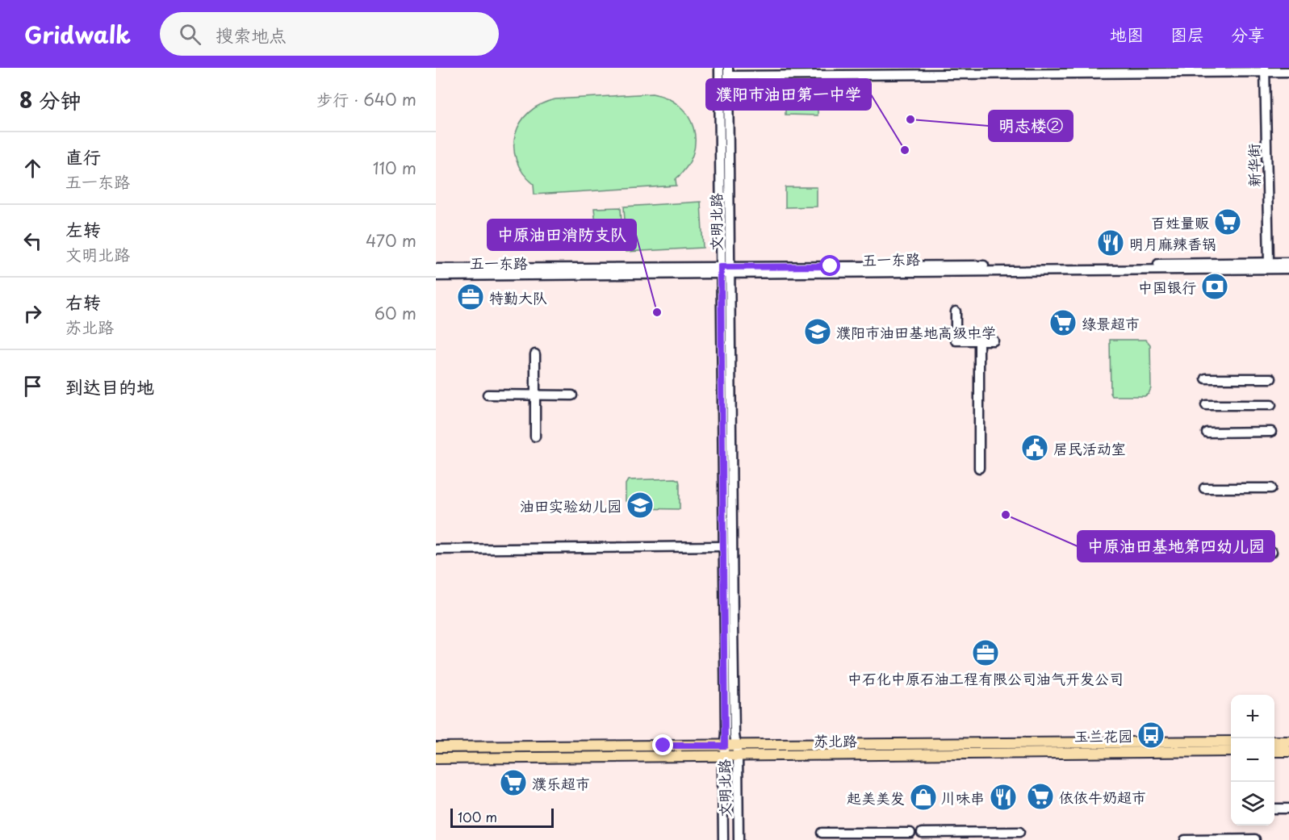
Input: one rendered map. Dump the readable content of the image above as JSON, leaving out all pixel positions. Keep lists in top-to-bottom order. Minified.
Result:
{"streets":{"main road":["苏北路"],"street":["新华街","文明北路","五一东路"]},"crossings":[["新华街","五一东路"],["文明北路","五一东路"],["文明北路","苏北路"]],"places":{"other":["明志楼②","濮阳市油田第一中学","中原油田消防支队","中原油田基地第四幼儿园"],"supermarket":["百姓量贩","绿景超市","濮乐超市","依依牛奶超市"],"restaurant":["明月麻辣香锅","川味串"],"bank":["中国银行"],"office":["特勤大队","中石化中原石油工程有限公司油气开发公司"],"school or university":["濮阳市油田基地高级中学","油田实验幼儿园"],"public building":["居民活动室"],"bus stop":["玉兰花园"],"shop":["起美美发"]},"scale_bar":"100 m","page":{"header":"Gridwalk","search":"搜索地点","nav":["地图","图层","分享"],"heading":["8 分钟","步行 · 640 m"],"list":[["直行","五一东路","110 m"],["左转","文明北路","470 m"],["右转","苏北路","60 m"],"到达目的地"],"map_buttons":["+","−"],"scale":"100 m"}}
